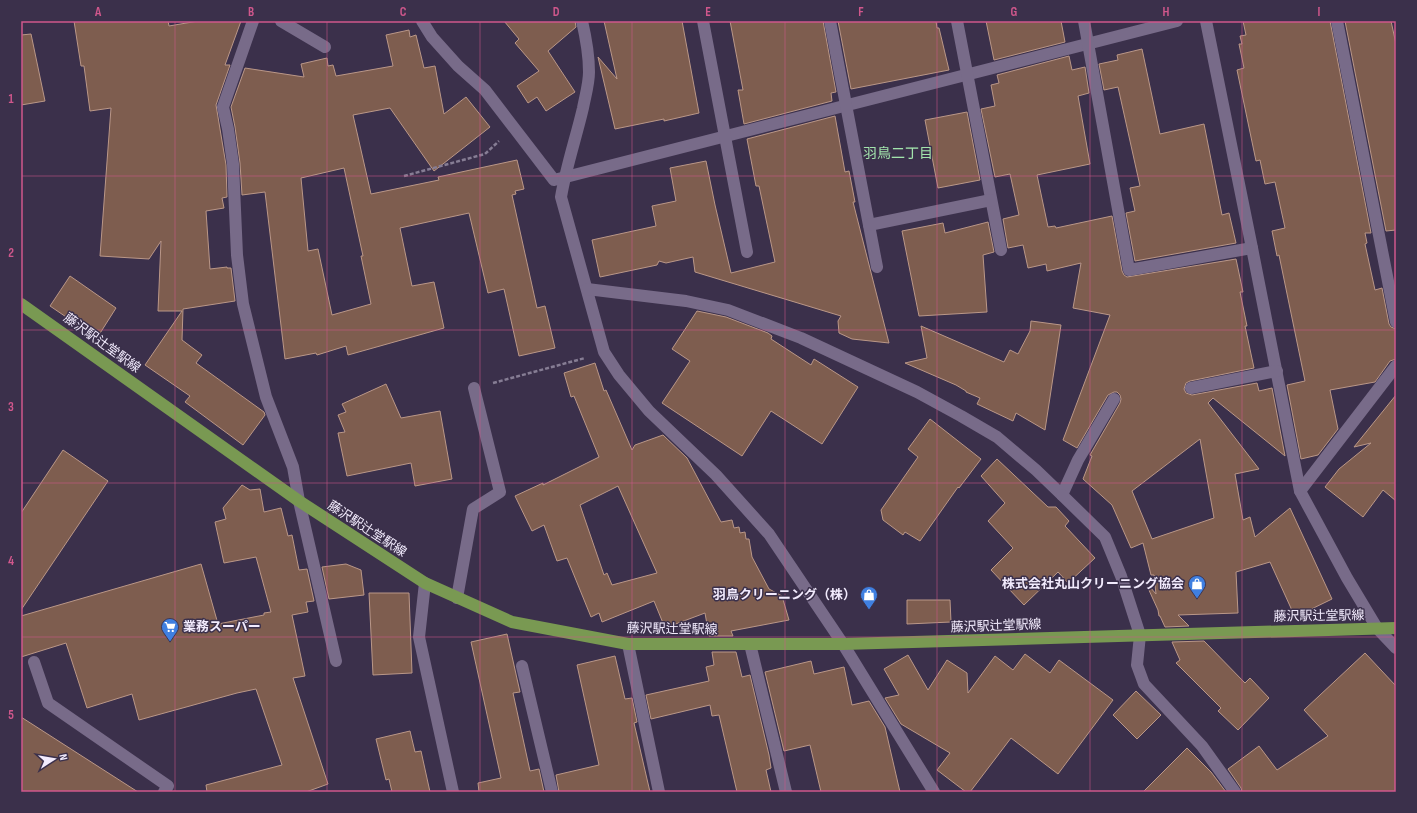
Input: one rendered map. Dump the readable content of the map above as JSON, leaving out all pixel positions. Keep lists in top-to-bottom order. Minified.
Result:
{"streets":{"main road":["藤沢駅辻堂駅線"]},"districts":["羽鳥二丁目"],"places":{"shop":["株式会社丸山クリーニング協会","羽鳥クリーニング（株）"],"supermarket":["業務スーパー"]},"north":"right","grid":{"columns":["A","B","C","D","E","F","G","H","I"],"rows":["1","2","3","4","5"]}}
